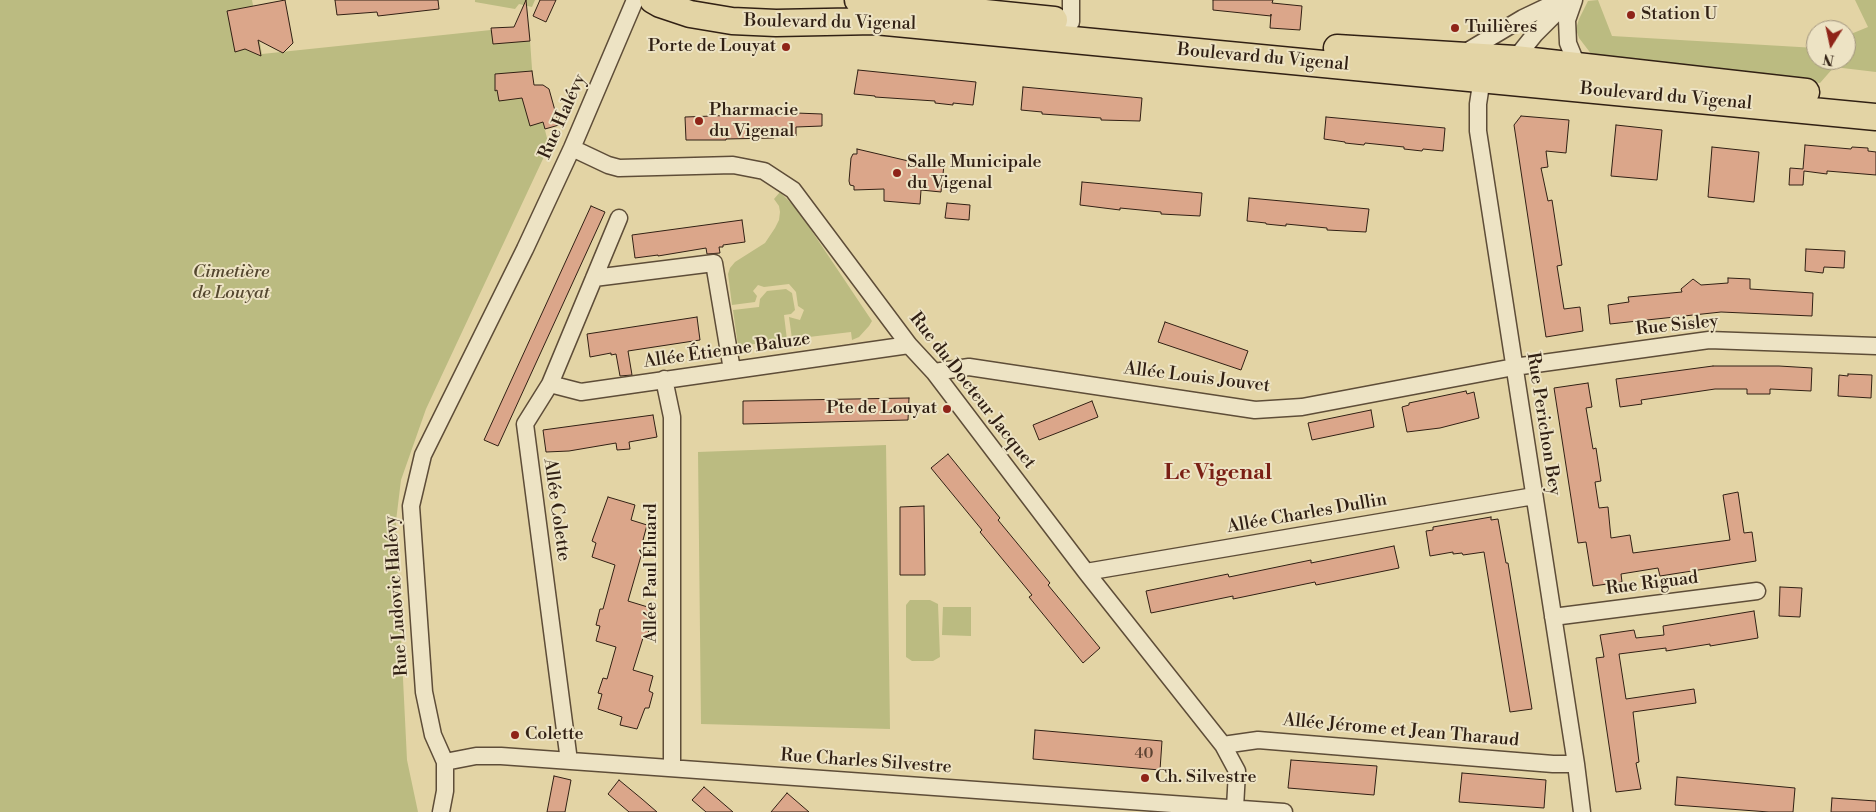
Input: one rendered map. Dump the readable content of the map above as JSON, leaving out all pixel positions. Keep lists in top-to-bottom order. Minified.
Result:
{"streets":{"main road":["Boulevard du Vigenal"],"street":["Rue Halévy","Rue Sisley","Allée Étienne Baluze","Allée Louis Jouvet","Rue du Docteur Jacquet","Rue Perichon Bey","Allée Colette","Allée Charles Dullin","Allée Paul Éluard","Rue Riguad","Rue Ludovic Halévy","Allée Jérome et Jean Tharaud","Rue Charles Silvestre"]},"crossings":[["Boulevard du Vigenal","Rue Perichon Bey"],["Rue Halévy","Rue du Docteur Jacquet"],["Rue Halévy","Rue Ludovic Halévy"],["Rue Sisley","Allée Louis Jouvet"],["Rue Sisley","Rue Perichon Bey"],["Allée Étienne Baluze","Rue du Docteur Jacquet"],["Allée Étienne Baluze","Allée Colette"],["Allée Étienne Baluze","Allée Paul Éluard"],["Allée Louis Jouvet","Rue du Docteur Jacquet"],["Allée Louis Jouvet","Rue Perichon Bey"],["Rue du Docteur Jacquet","Allée Charles Dullin"],["Rue du Docteur Jacquet","Allée Jérome et Jean Tharaud"],["Rue du Docteur Jacquet","Rue Charles Silvestre"],["Rue Perichon Bey","Allée Charles Dullin"],["Rue Perichon Bey","Rue Riguad"],["Rue Perichon Bey","Allée Jérome et Jean Tharaud"],["Allée Colette","Rue Charles Silvestre"],["Allée Paul Éluard","Rue Charles Silvestre"],["Rue Ludovic Halévy","Rue Charles Silvestre"]],"districts":["Le Vigenal"],"parks":["Cimetière de Louyat"],"places":["Station U","Tuilières","Porte de Louyat","Pharmacie du Vigenal","Salle Municipale du Vigenal","Pte de Louyat","Colette","Ch. Silvestre"],"house_numbers":["40"],"north":"bottom"}
